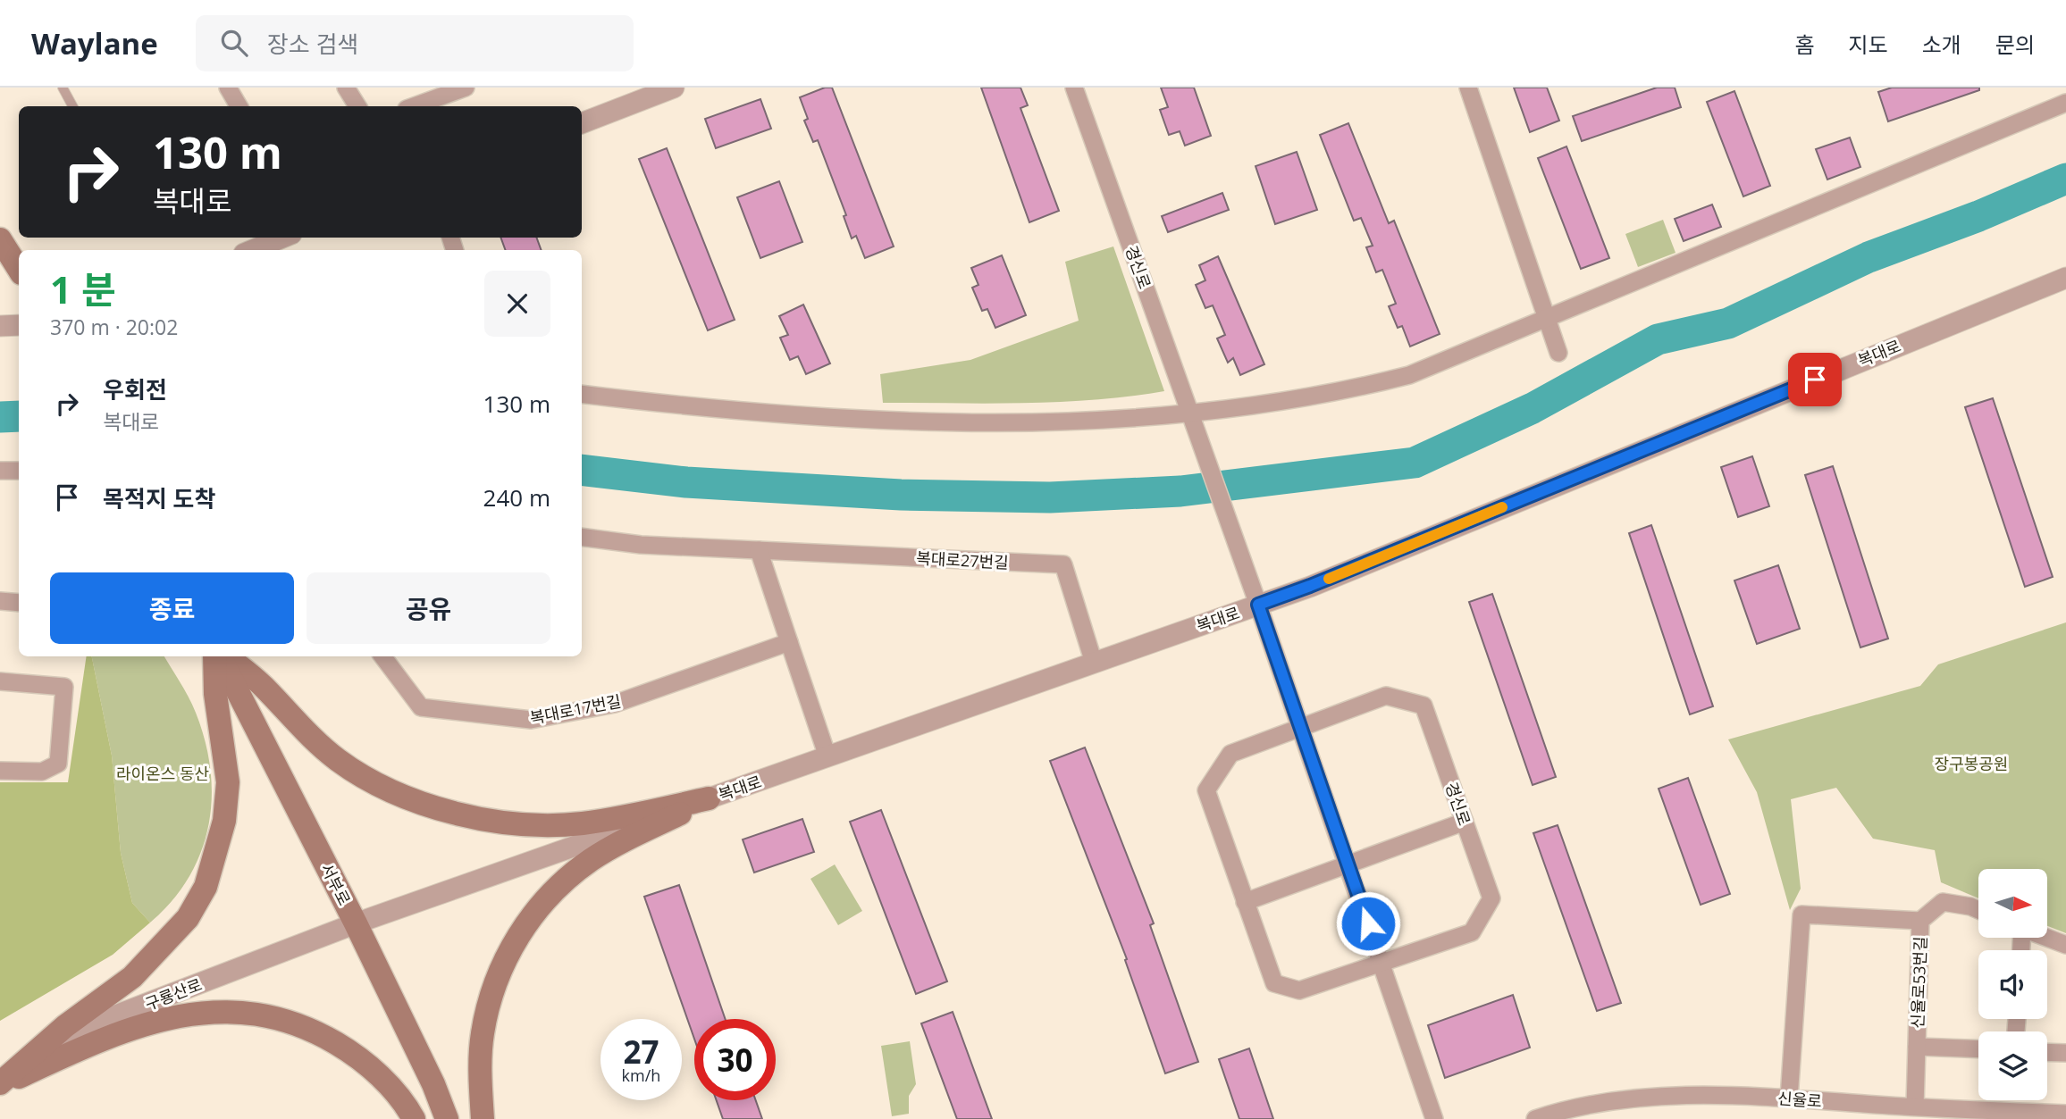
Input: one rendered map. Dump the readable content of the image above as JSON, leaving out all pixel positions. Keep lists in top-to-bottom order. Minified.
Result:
{"streets":{"main road":["서부로"],"street":["경신로","복대로","복대로27번길","복대로17번길","신율로53번길","구룡산로","신율로"]},"crossings":[["경신로","복대로"],["복대로","복대로27번길"],["복대로","서부로"],["복대로","구룡산로"],["서부로","구룡산로"],["신율로53번길","신율로"]],"parks":["장구봉공원","라이온스 동산"],"north":"right","page":{"header":"Waylane","search":"장소 검색","nav":["홈","지도","소개","문의"],"turn":["130 m","복대로"],"heading":["1 분","370 m · 20:02"],"list":[{"name":"우회전","note":"복대로","value":"130 m"},{"name":"목적지 도착","value":"240 m"}],"buttons":["종료","공유"],"speed":"27 km/h","limit":"30"}}
